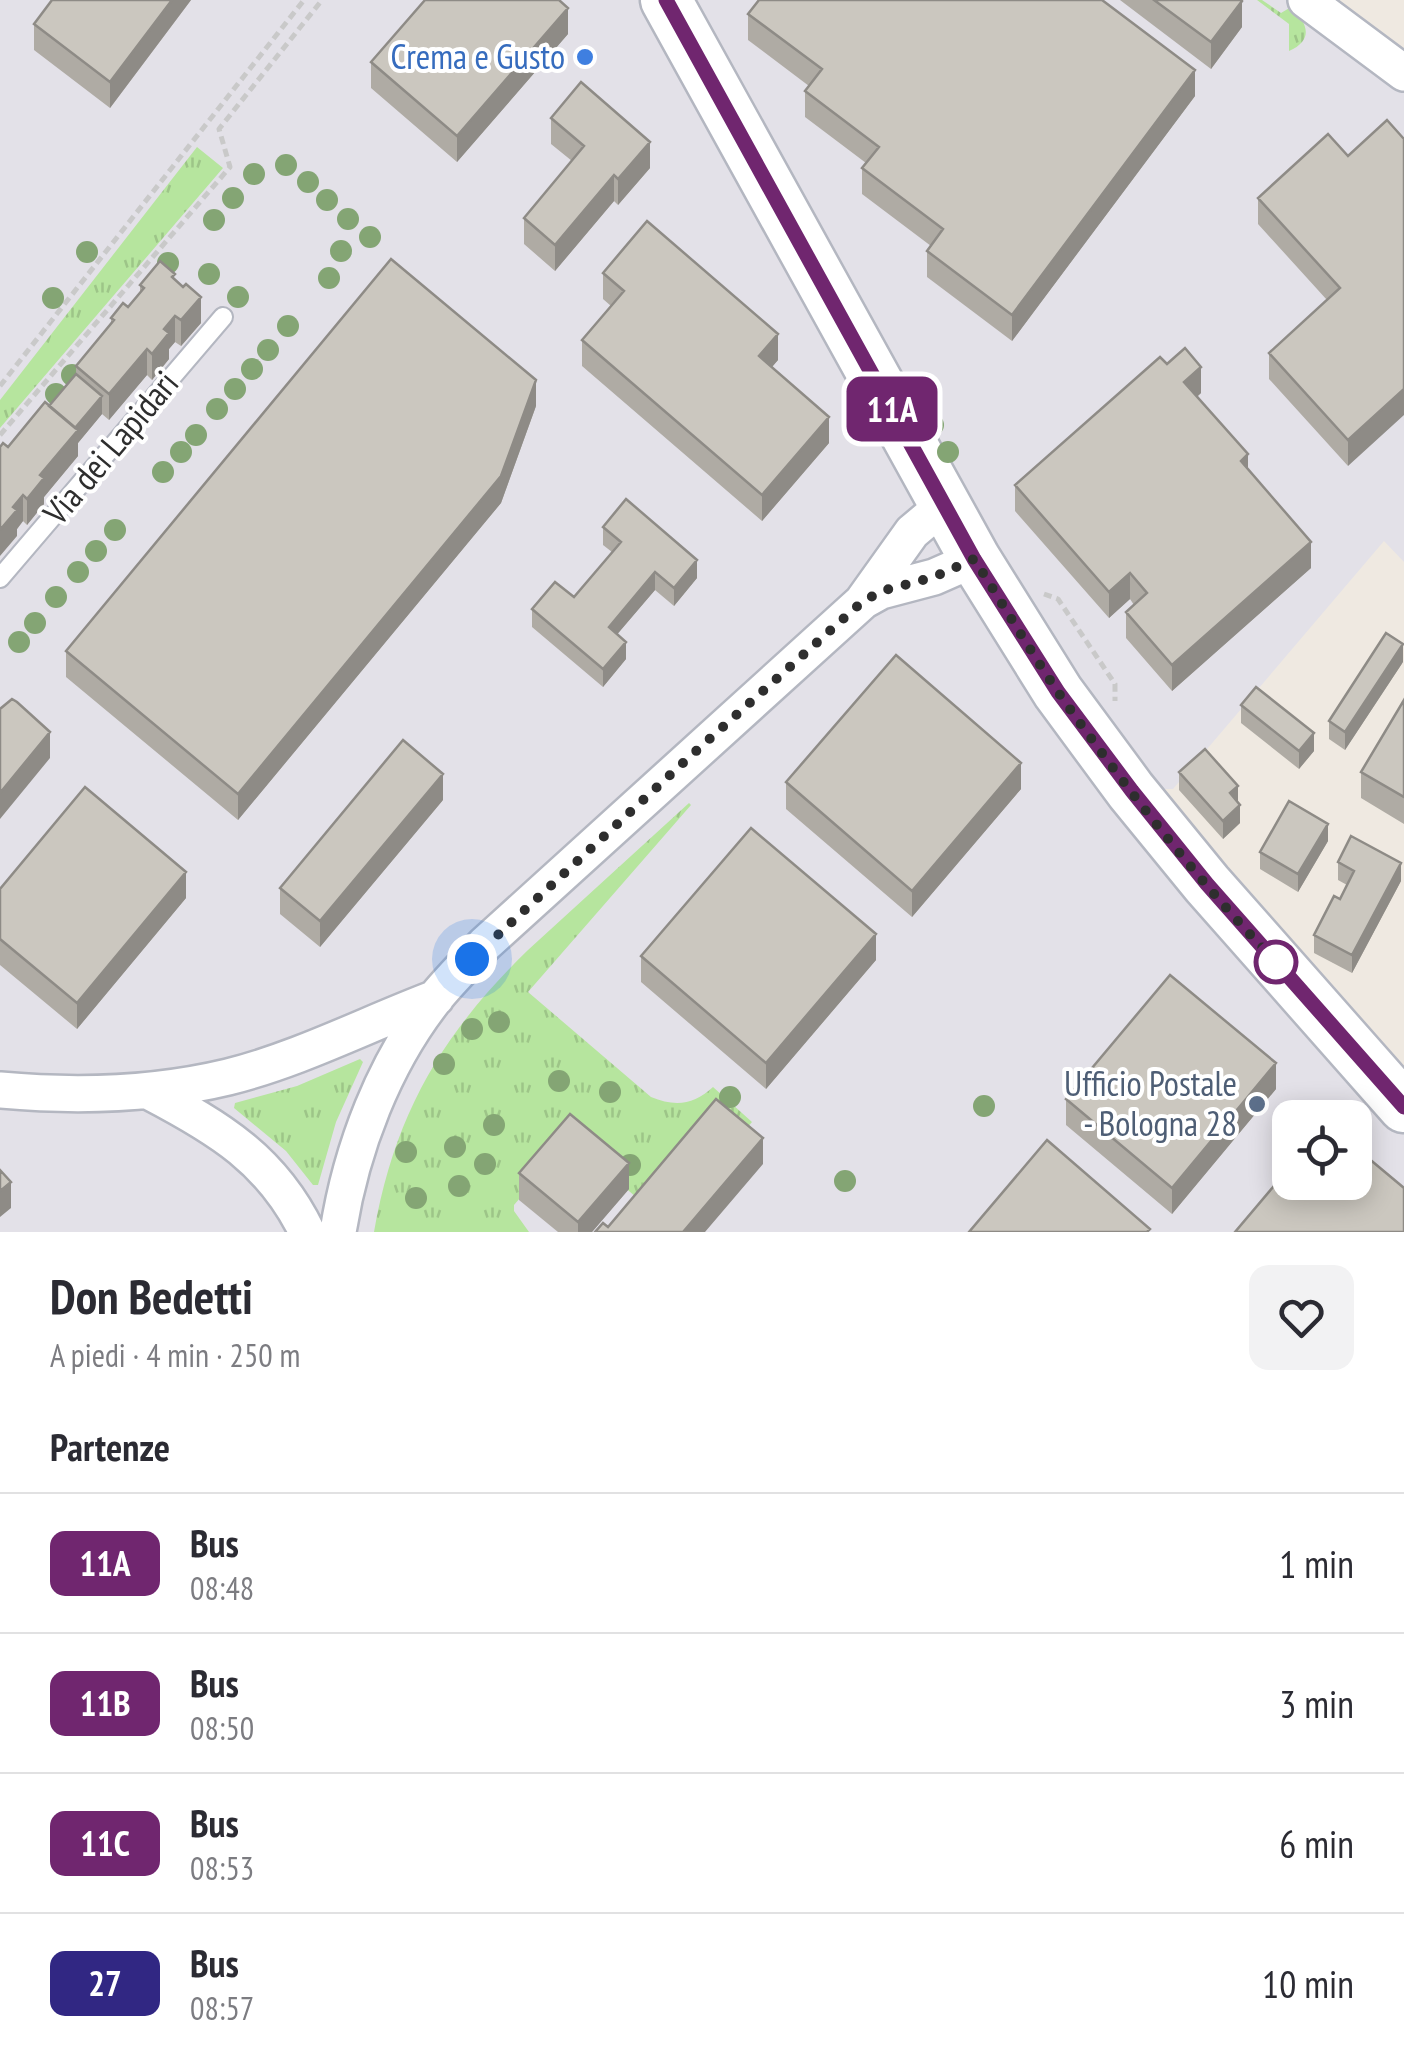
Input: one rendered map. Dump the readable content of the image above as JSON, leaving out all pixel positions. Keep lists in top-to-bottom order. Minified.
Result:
{"streets":{"lane":["Via dei Lapidari"]},"places":["Crema e Gusto","Ufficio Postale - Bologna 28"],"lines":["bus line 11A"],"page":{"on_map":"11A","heading":[["Don Bedetti","A piedi · 4 min · 250 m"],"Partenze"],"list":[{"mark":"11A","name":"Bus","note":"08:48","value":"1 min"},{"mark":"11B","name":"Bus","note":"08:50","value":"3 min"},{"mark":"11C","name":"Bus","note":"08:53","value":"6 min"},{"mark":"27","name":"Bus","note":"08:57","value":"10 min"}]}}
